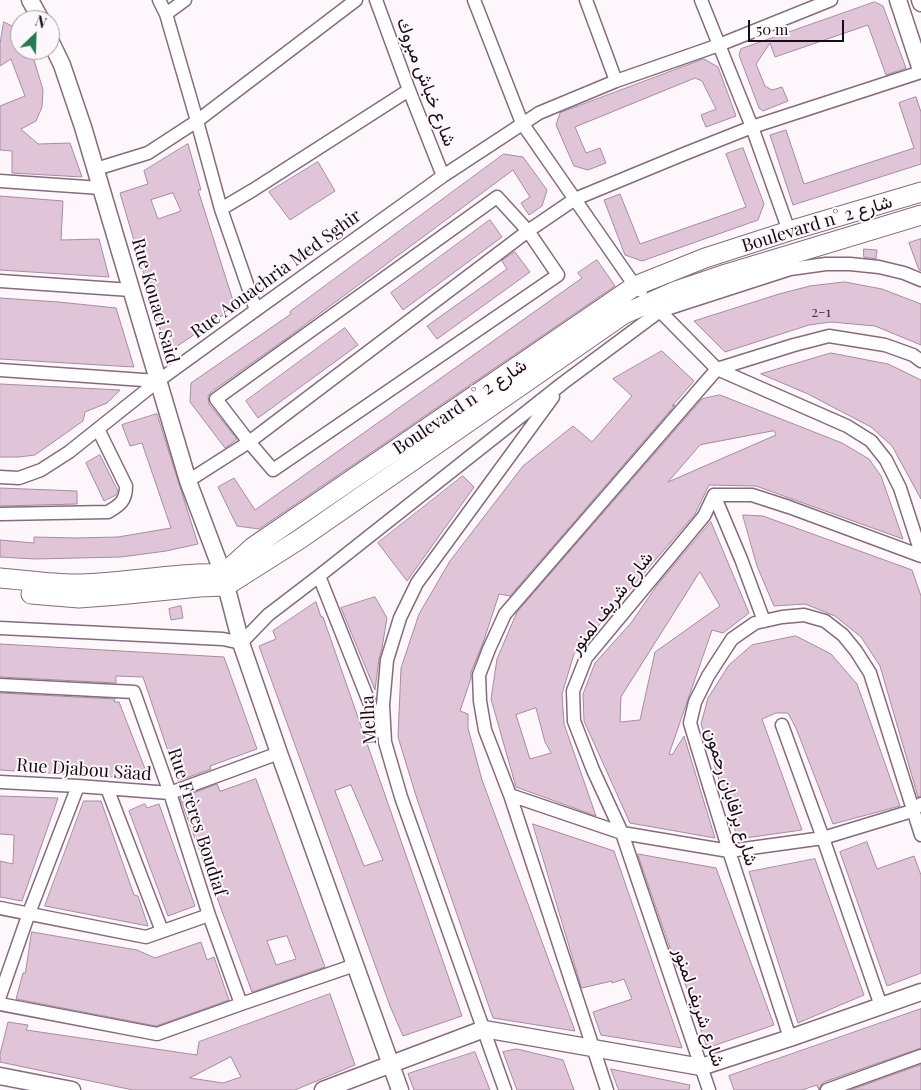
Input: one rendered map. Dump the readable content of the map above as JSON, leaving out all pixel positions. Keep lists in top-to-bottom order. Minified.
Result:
{"streets":{"main road":["Boulevard n° شارع 2"],"street":["شارع خباش مبروك","Rue Aouachria Med Sghir","Rue Kouaci Said","شارع شريف لمنور","Melha","Rue Djabou Säad","شارع برافابان رحمون","Rue Frères Boudiaf"]},"crossings":[["شارع خباش مبروك","Rue Aouachria Med Sghir"],["Boulevard n° شارع 2","Rue Kouaci Said"],["Rue Aouachria Med Sghir","Rue Kouaci Said"],["Rue Kouaci Said","Rue Djabou Säad"],["Rue Djabou Säad","Rue Frères Boudiaf"]],"house_numbers":["2-1"],"scale_bar":"50 m","north":"top right"}
